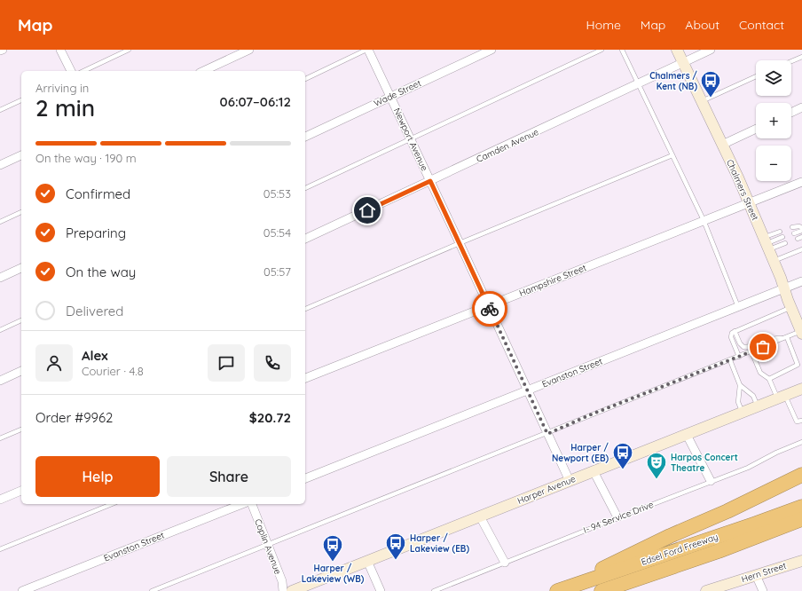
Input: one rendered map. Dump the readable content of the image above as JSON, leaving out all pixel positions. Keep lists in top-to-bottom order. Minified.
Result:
{"streets":{"highway":["Edsel Ford Freeway"],"main road":["Chalmers Street","Harper Avenue","Hern Street"],"street":["Wade Street","Newport Avenue","Camden Avenue","Hampshire Street","Evanston Street","Coplin Avenue"],"lane":["I- 94 Service Drive"]},"crossings":[["Wade Street","Newport Avenue"],["Newport Avenue","Camden Avenue"],["Newport Avenue","Hampshire Street"],["Newport Avenue","Evanston Street"],["Newport Avenue","Harper Avenue"],["Camden Avenue","Chalmers Street"],["Chalmers Street","Hampshire Street"],["Chalmers Street","Evanston Street"]],"places":{"bus stop":["Chalmers / Kent (NB)","Harper / Newport (EB)","Harper / Lakeview (EB)","Harper / Lakeview (WB)"],"theatre":["Harpos Concert Theatre"]},"page":{"header":"Map","nav":["Home","Map","About","Contact"],"map_buttons":["+","−"],"heading":["2 min","Arriving in","06:07–06:12"],"panel":["Alex","Courier · 4.8","Order #9962","$20.72"],"bar":"On the way · 190 m","list":[["Confirmed","05:53"],["Preparing","05:54"],["On the way","05:57"],"Delivered"],"buttons":["Help","Share"]}}
